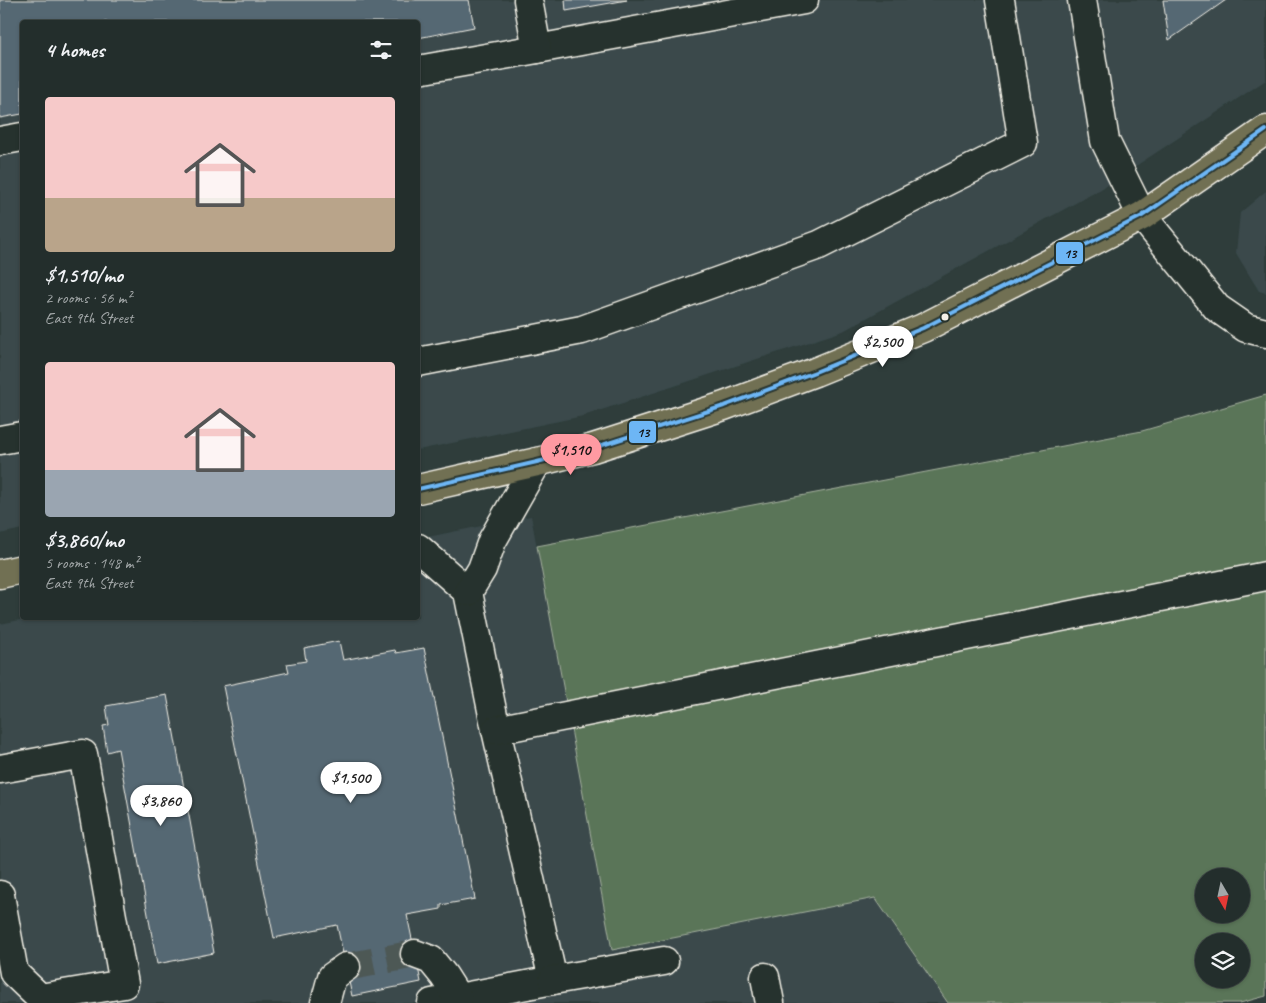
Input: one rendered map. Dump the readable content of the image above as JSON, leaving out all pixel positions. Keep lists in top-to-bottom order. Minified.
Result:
{"lines":["transit line 13"],"north":"bottom","page":{"heading":"4 homes","list":[{"name":"$1,510/mo","note":"2 rooms · 56 m² · East 9th Street"},{"name":"$3,860/mo","note":"5 rooms · 148 m² · East 9th Street"}],"price":["$2,500","$1,510","$1,500","$3,860"]}}
